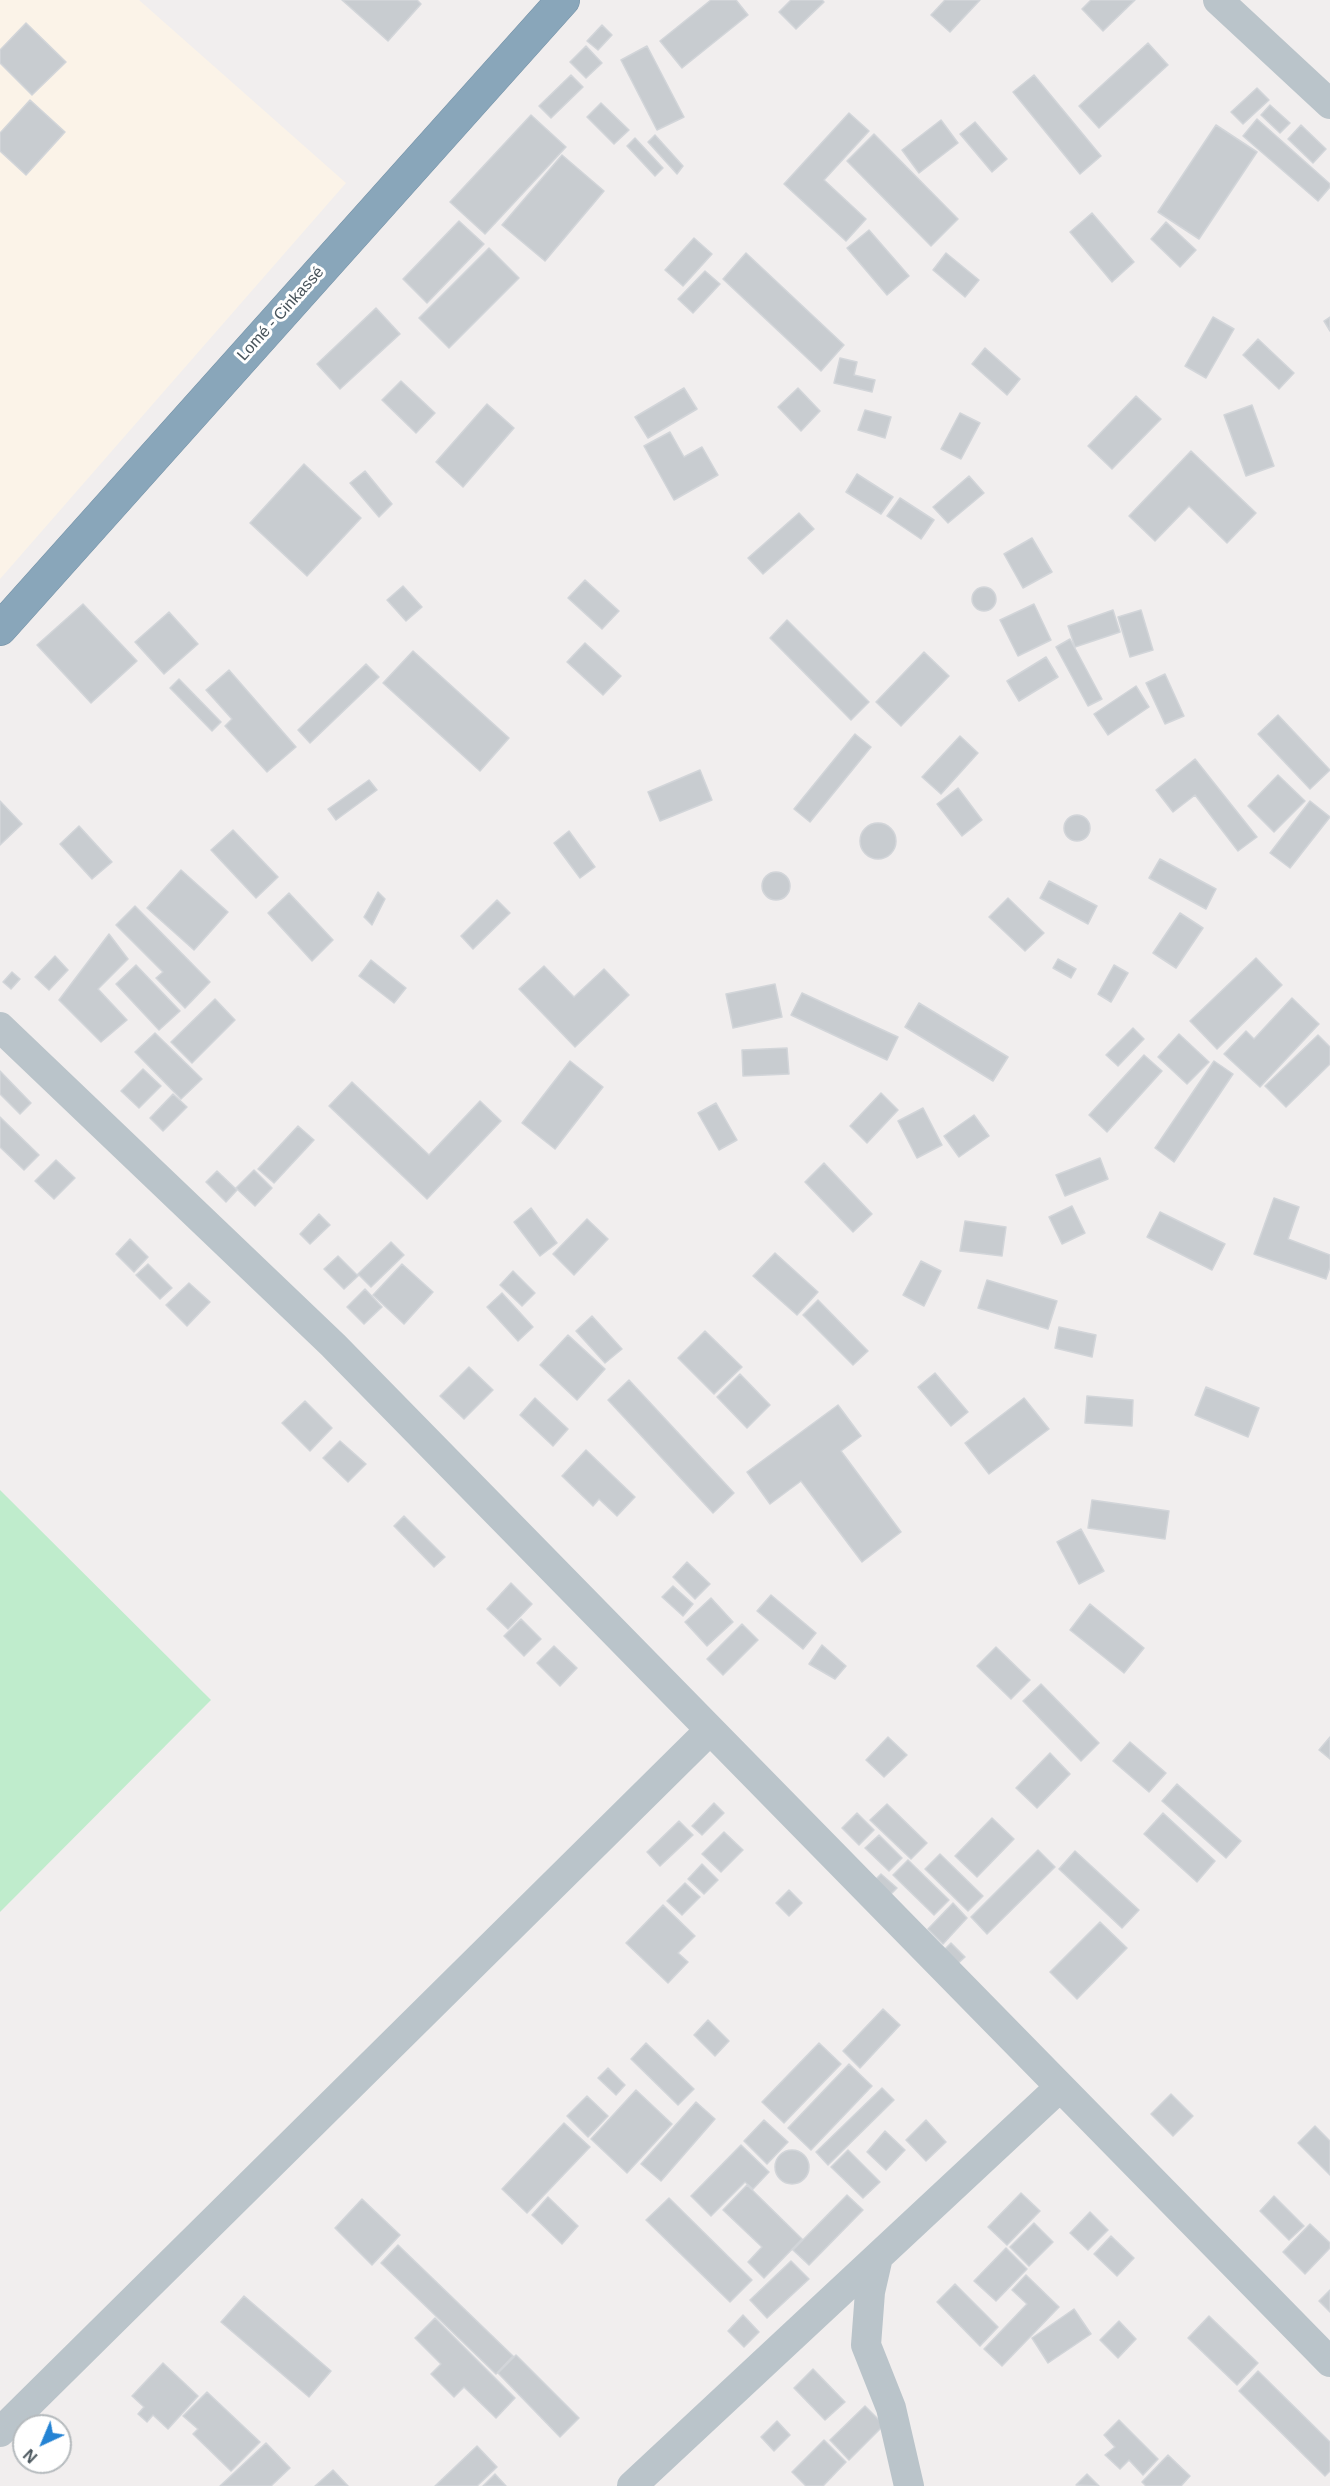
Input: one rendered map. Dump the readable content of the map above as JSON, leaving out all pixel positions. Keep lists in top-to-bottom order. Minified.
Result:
{"streets":{"highway":["Lomé - Cinkassé"]},"north":"bottom left"}
